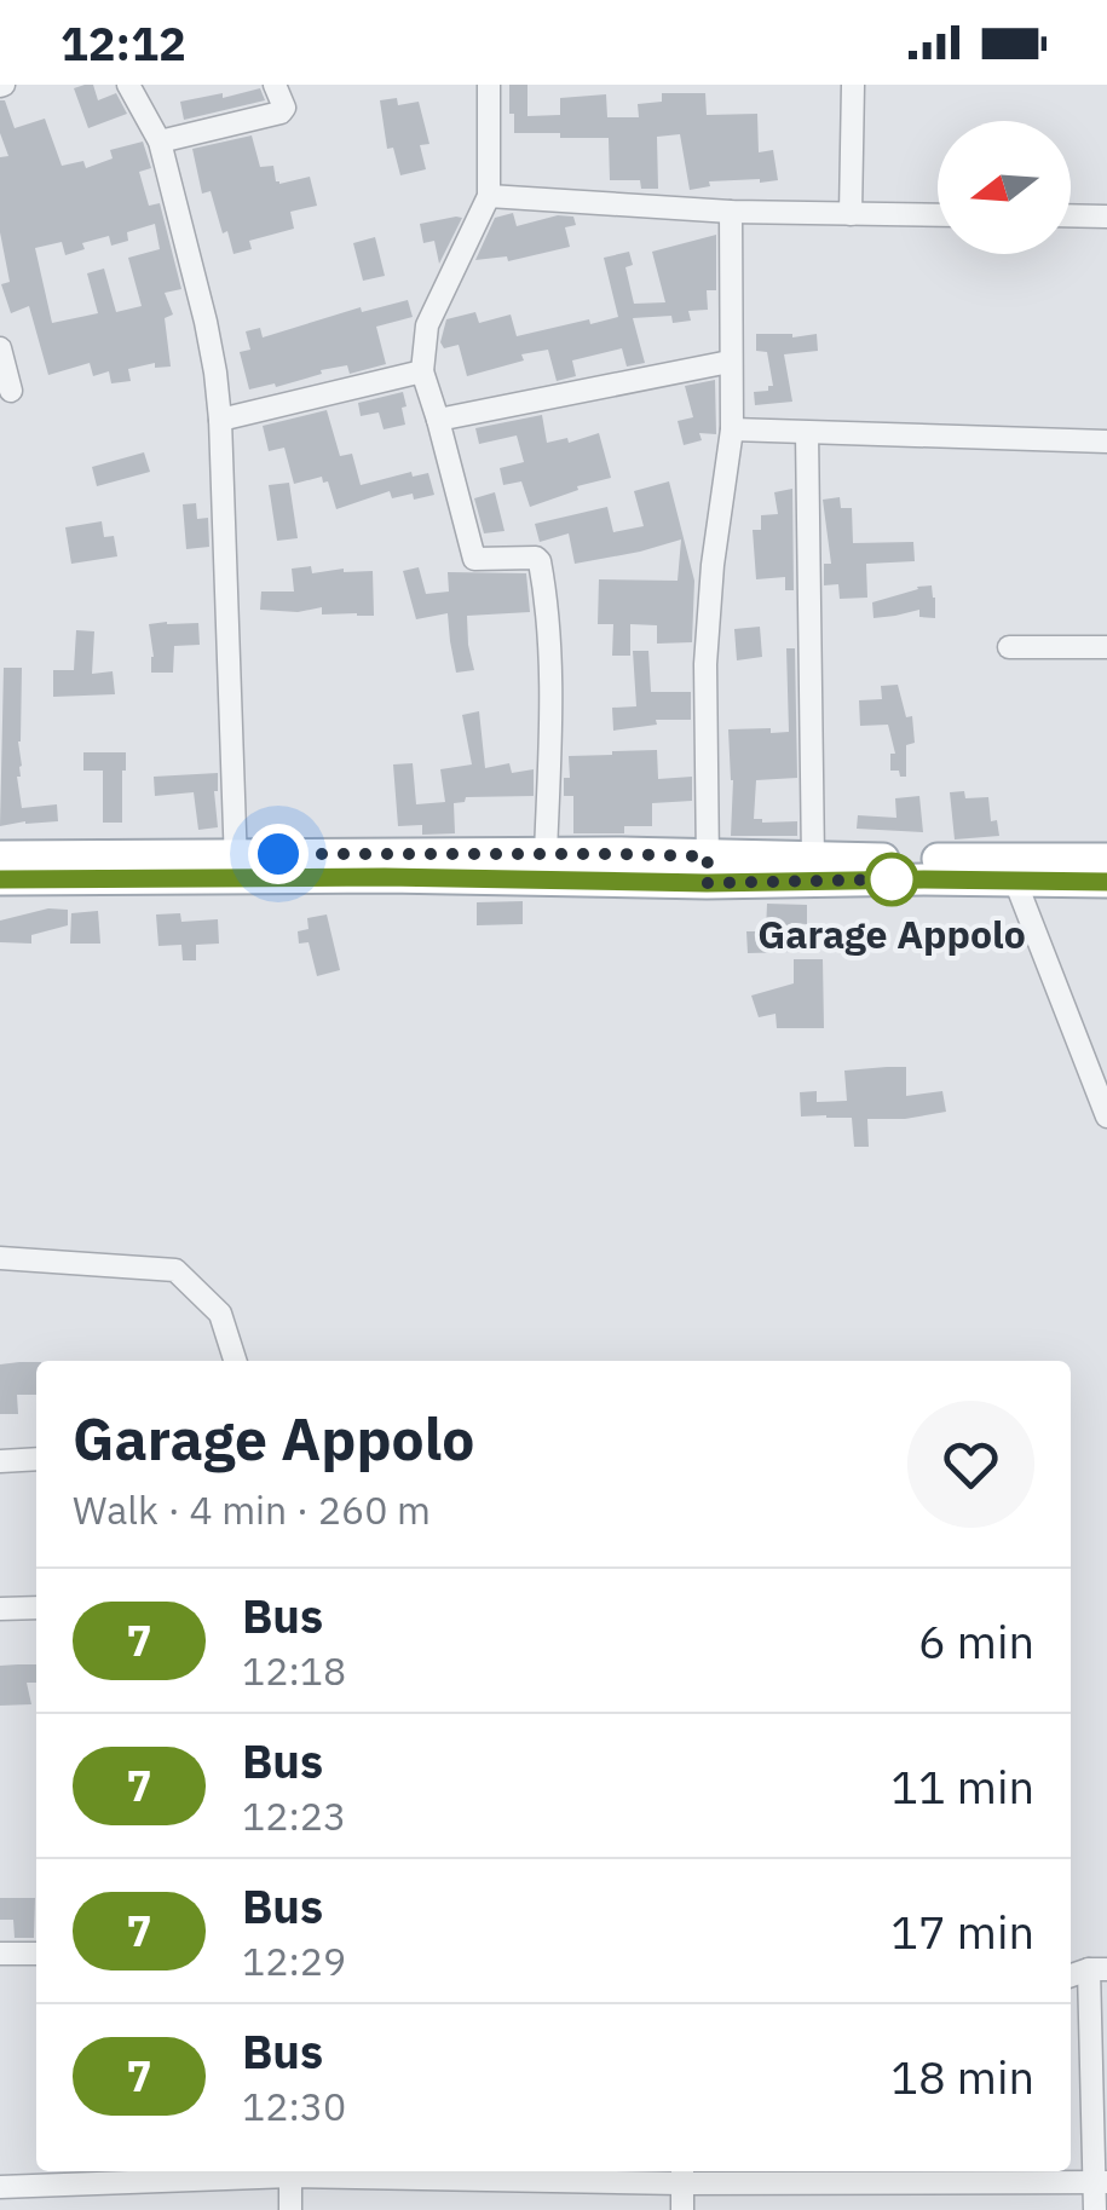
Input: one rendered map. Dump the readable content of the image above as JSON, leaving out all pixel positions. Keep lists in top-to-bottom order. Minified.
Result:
{"places":["Garage Appolo"],"lines":["bus line 7"],"north":"left","page":{"status":"12:12","heading":["Garage Appolo","Walk · 4 min · 260 m"],"list":[{"mark":"7","name":"Bus","note":"12:18","value":"6 min"},{"mark":"7","name":"Bus","note":"12:23","value":"11 min"},{"mark":"7","name":"Bus","note":"12:29","value":"17 min"},{"mark":"7","name":"Bus","note":"12:30","value":"18 min"}]}}
